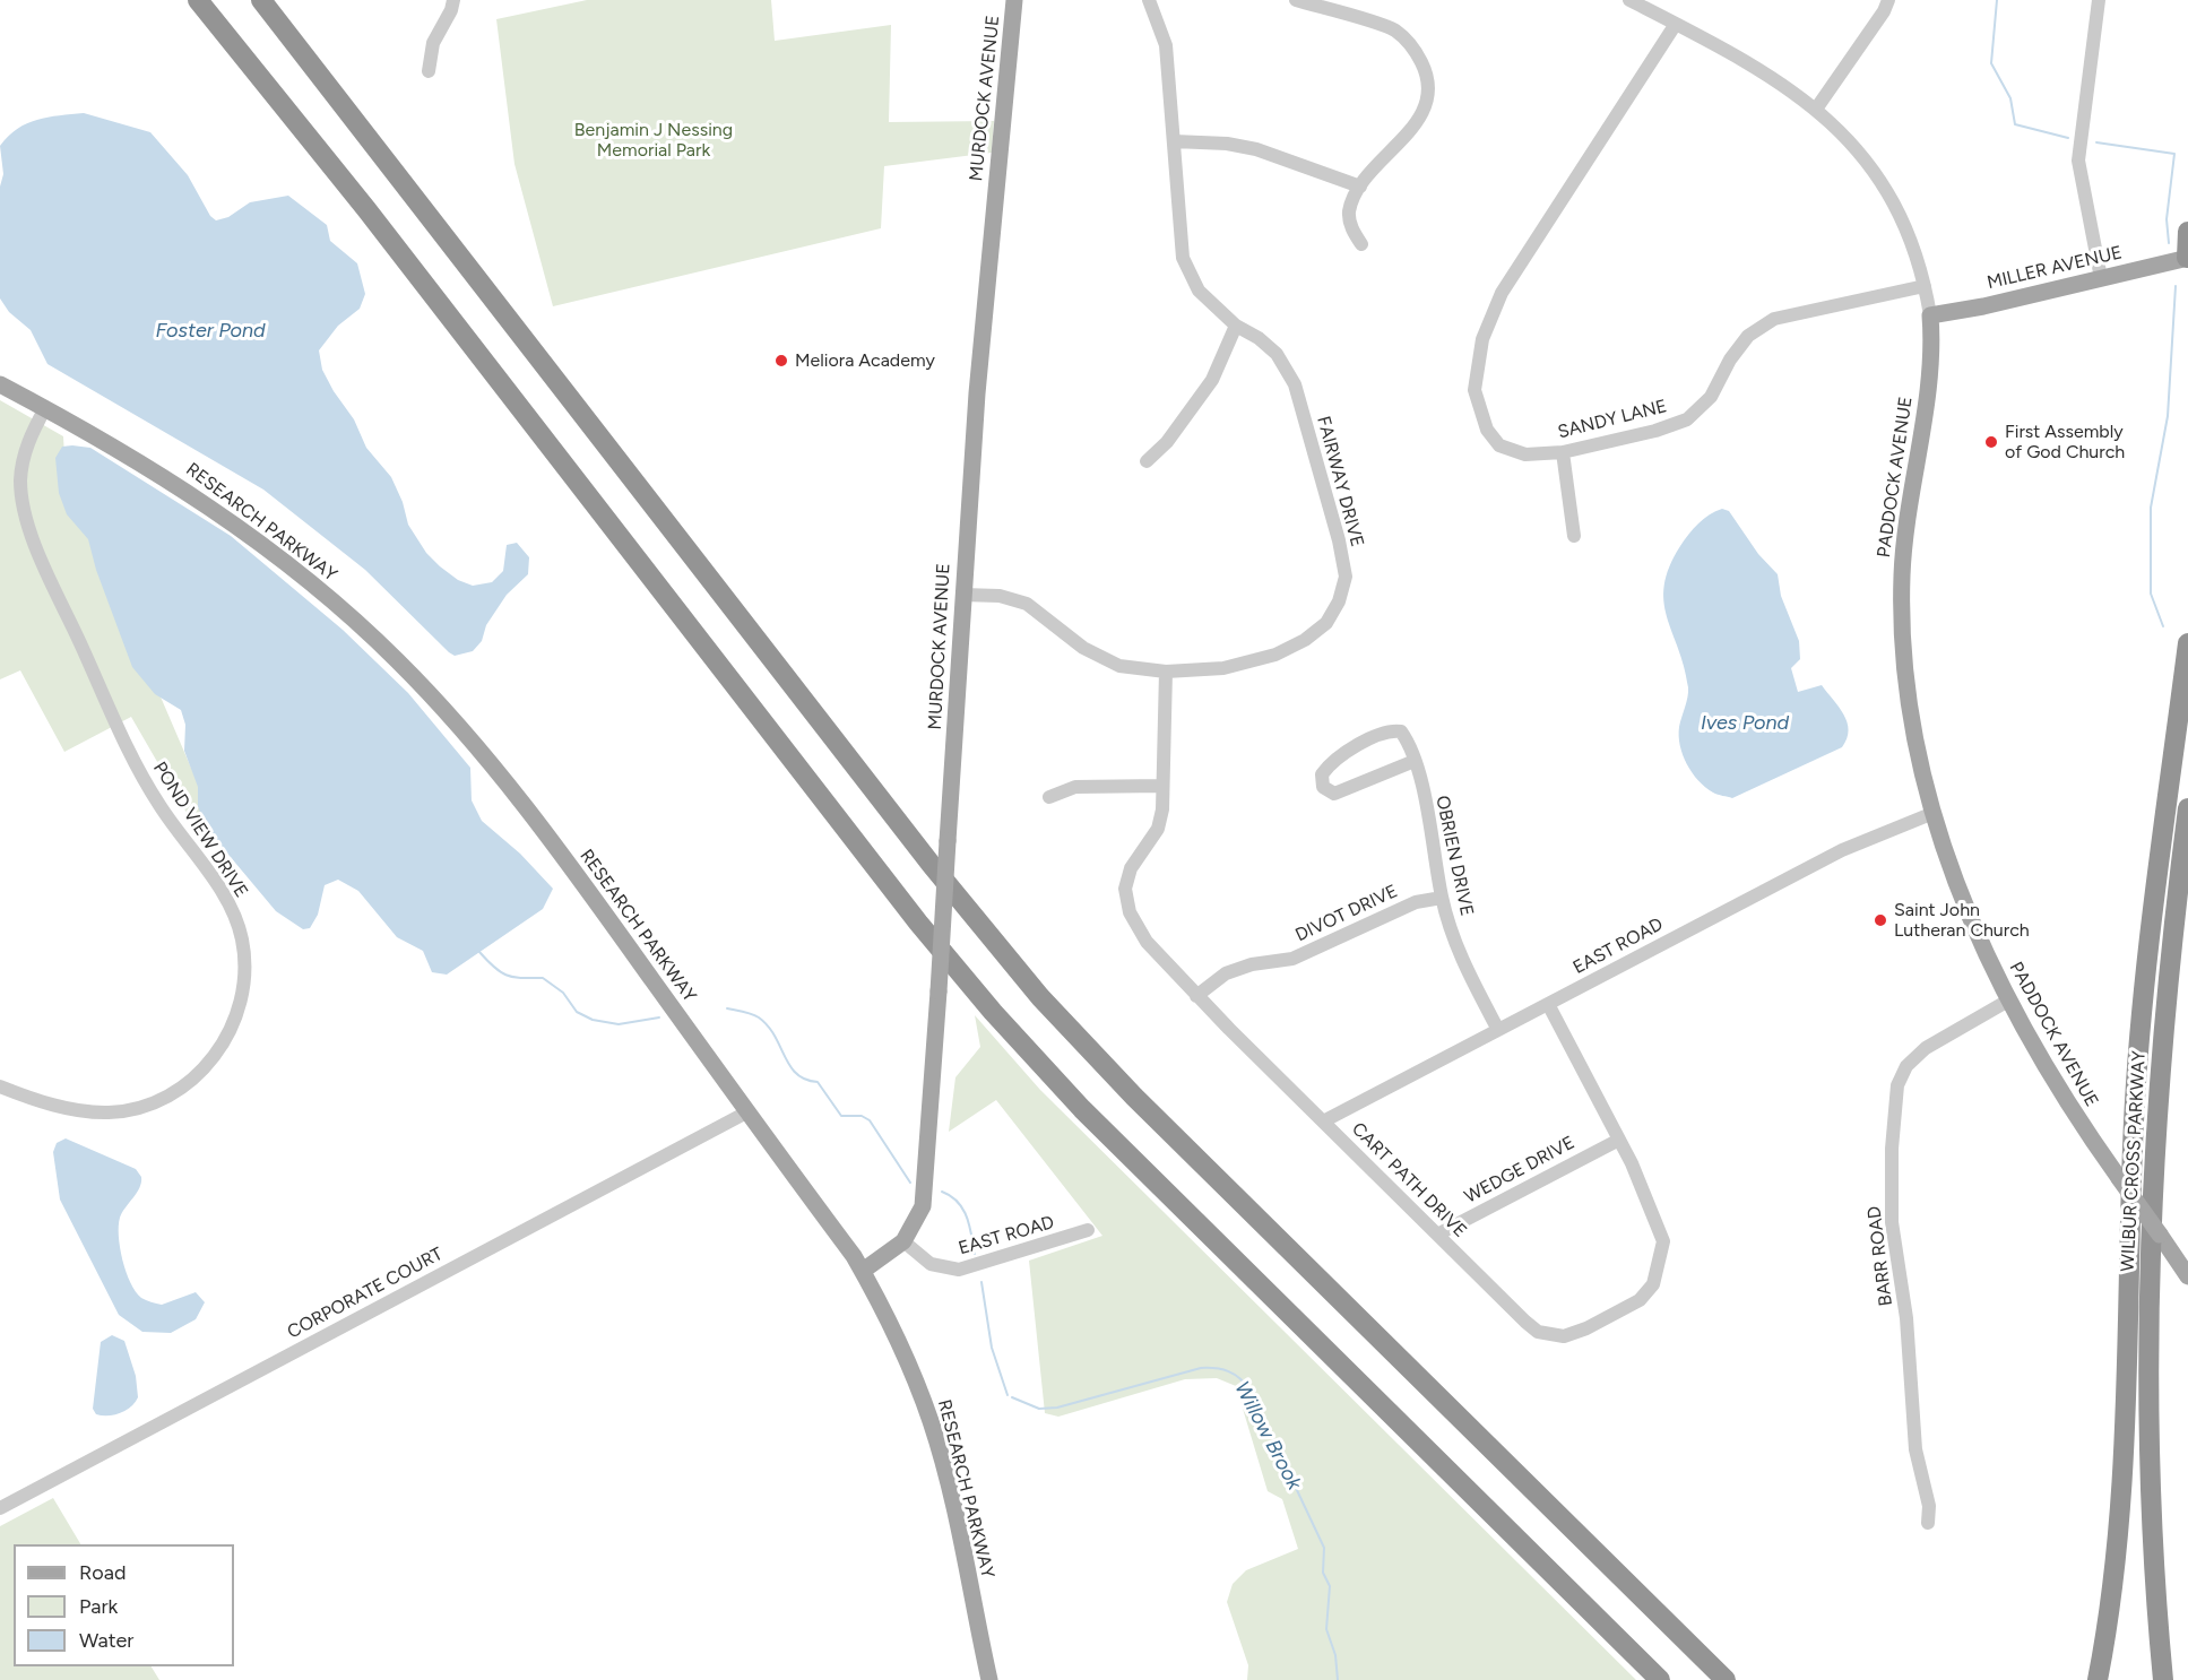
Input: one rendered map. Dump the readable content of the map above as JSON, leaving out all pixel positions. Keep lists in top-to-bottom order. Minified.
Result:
{"streets":{"highway":["WILBUR CROSS PARKWAY"],"main road":["MURDOCK AVENUE","MILLER AVENUE","PADDOCK AVENUE","RESEARCH PARKWAY"],"street":["SANDY LANE","FAIRWAY DRIVE","POND VIEW DRIVE","OBRIEN DRIVE","DIVOT DRIVE","EAST ROAD","WEDGE DRIVE","CART PATH DRIVE","BARR ROAD","CORPORATE COURT"]},"crossings":[["MURDOCK AVENUE","FAIRWAY DRIVE"],["MURDOCK AVENUE","RESEARCH PARKWAY"],["MURDOCK AVENUE","EAST ROAD"],["MILLER AVENUE","PADDOCK AVENUE"],["SANDY LANE","PADDOCK AVENUE"],["PADDOCK AVENUE","EAST ROAD"],["PADDOCK AVENUE","BARR ROAD"],["FAIRWAY DRIVE","CART PATH DRIVE"],["RESEARCH PARKWAY","POND VIEW DRIVE"],["RESEARCH PARKWAY","CORPORATE COURT"],["OBRIEN DRIVE","DIVOT DRIVE"],["OBRIEN DRIVE","EAST ROAD"],["DIVOT DRIVE","CART PATH DRIVE"],["EAST ROAD","CART PATH DRIVE"],["WEDGE DRIVE","CART PATH DRIVE"]],"water":["Foster Pond","Ives Pond","Willow Brook"],"parks":["Benjamin J Nessing Memorial Park"],"places":["Meliora Academy","First Assembly of God Church","Saint John Lutheran Church"],"legend":["Road","Park","Water"]}
